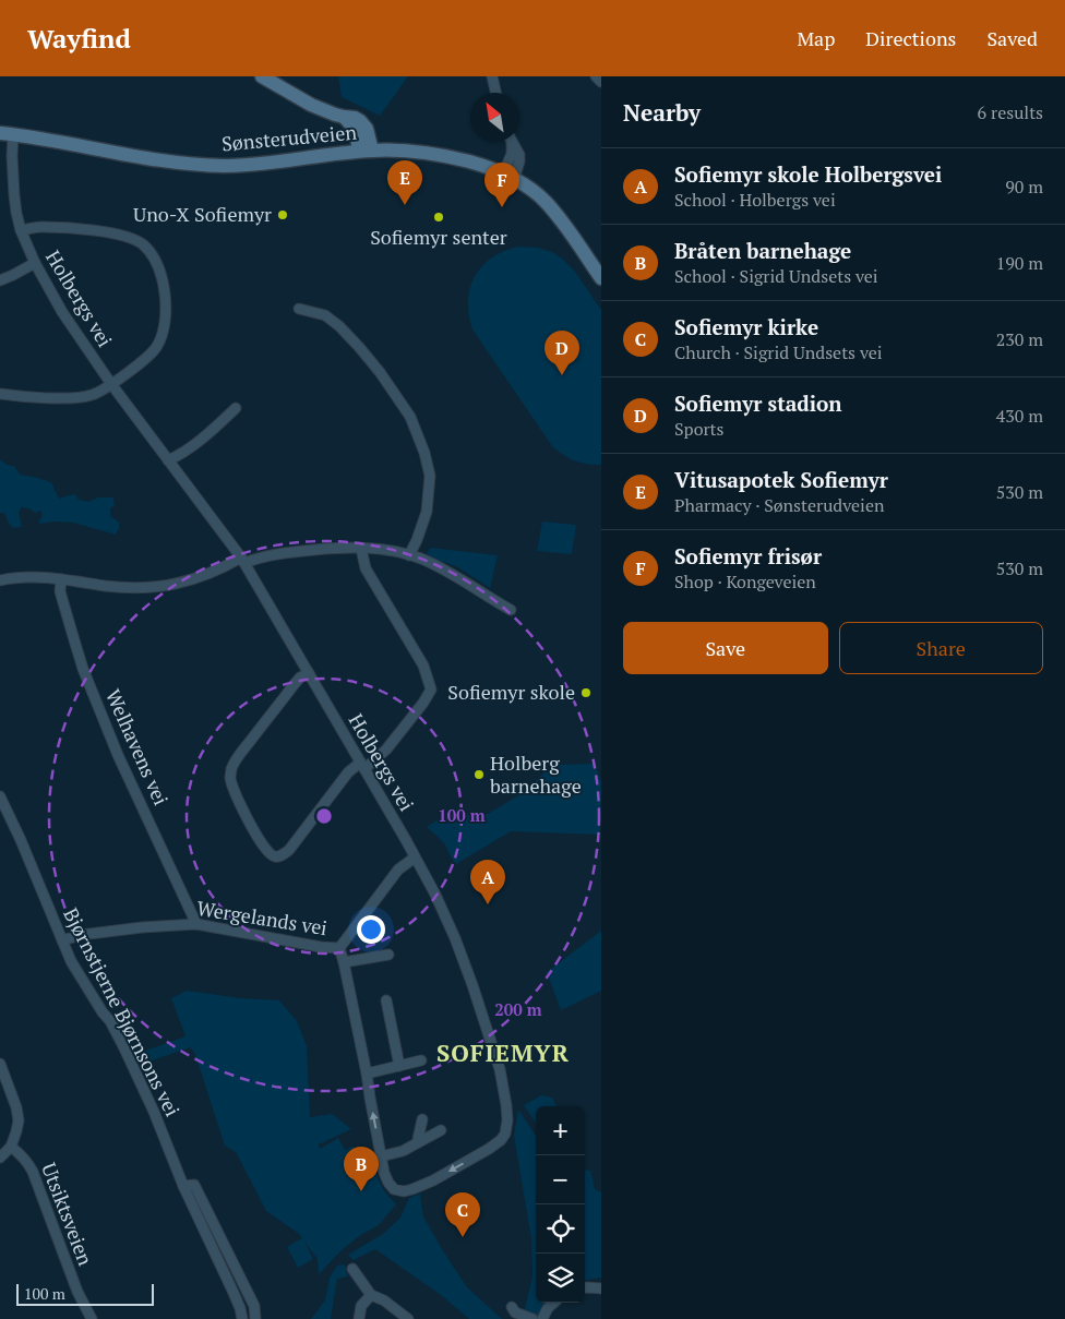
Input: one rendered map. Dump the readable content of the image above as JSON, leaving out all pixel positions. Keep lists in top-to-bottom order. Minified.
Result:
{"streets":{"main road":["Sønsterudveien"],"street":["Holbergs vei","Welhavens vei","Wergelands vei","Bjørnstjerne Bjørnsons vei","Utsiktsveien"]},"crossings":[["Sønsterudveien","Holbergs vei"],["Holbergs vei","Wergelands vei"],["Welhavens vei","Wergelands vei"],["Wergelands vei","Bjørnstjerne Bjørnsons vei"]],"districts":["SOFIEMYR"],"places":["Uno-X Sofiemyr","Sofiemyr senter","Sofiemyr skole","Holberg barnehage"],"scale_bar":"100 m","north":"top left","page":{"header":"Wayfind","nav":["Map","Directions","Saved"],"heading":["Nearby","6 results"],"list":[{"mark":"A","name":"Sofiemyr skole Holbergsvei","note":"School · Holbergs vei","value":"90 m"},{"mark":"B","name":"Bråten barnehage","note":"School · Sigrid Undsets vei","value":"190 m"},{"mark":"C","name":"Sofiemyr kirke","note":"Church · Sigrid Undsets vei","value":"230 m"},{"mark":"D","name":"Sofiemyr stadion","note":"Sports","value":"430 m"},{"mark":"E","name":"Vitusapotek Sofiemyr","note":"Pharmacy · Sønsterudveien","value":"530 m"},{"mark":"F","name":"Sofiemyr frisør","note":"Shop · Kongeveien","value":"530 m"}],"pins":["E","F","D","A","B","C"],"buttons":["Save","Share"],"map_buttons":["+","−"],"scale":"100 m"},"rings":["100 m","200 m"]}
